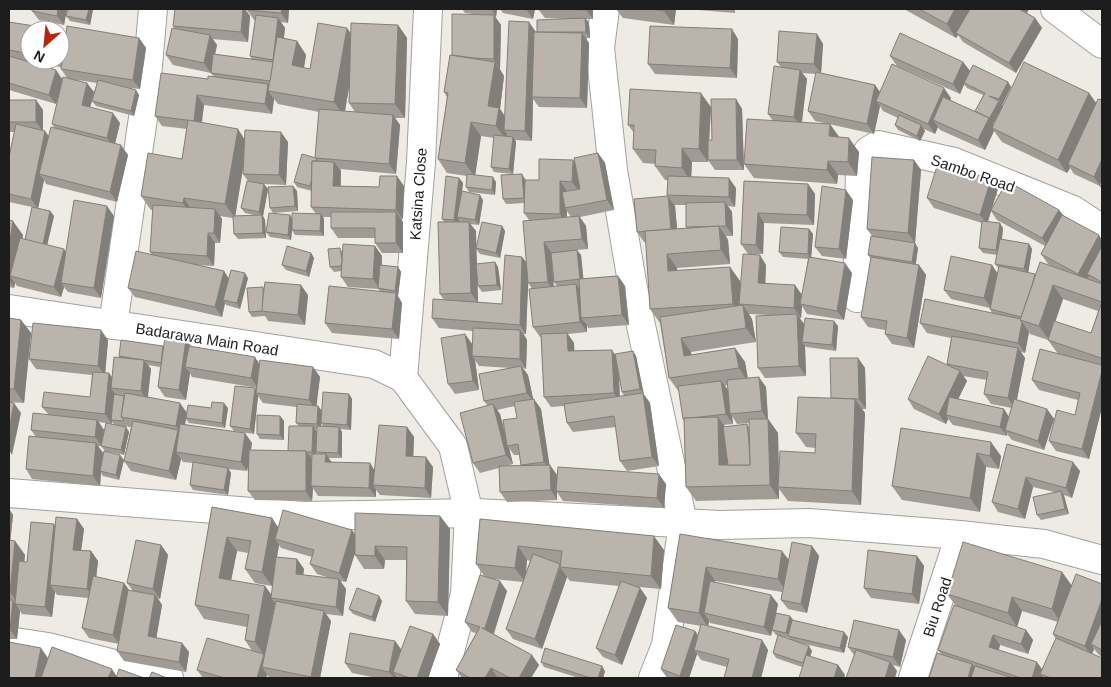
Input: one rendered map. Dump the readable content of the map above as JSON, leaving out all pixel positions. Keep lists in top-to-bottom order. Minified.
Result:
{"streets":{"street":["Sambo Road","Katsina Close","Badarawa Main Road","Biu Road"]},"crossings":[["Katsina Close","Badarawa Main Road"]],"north":"bottom left"}
